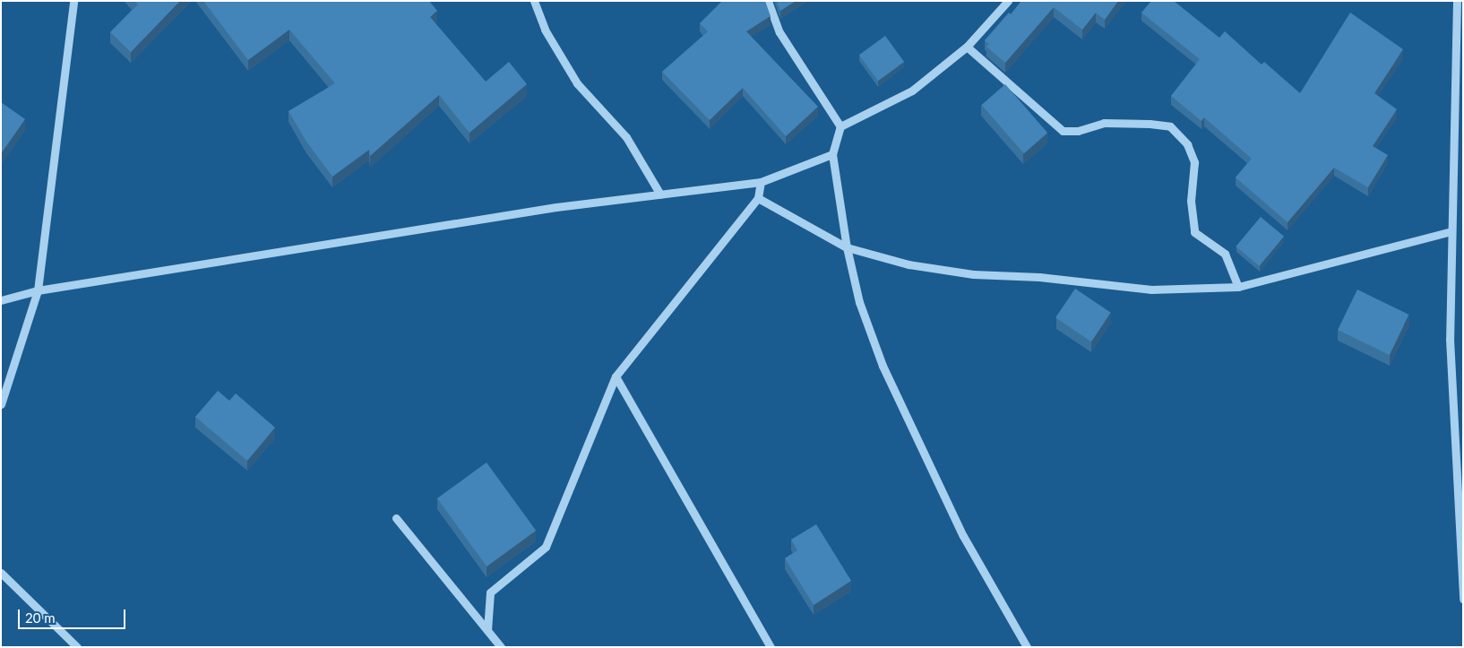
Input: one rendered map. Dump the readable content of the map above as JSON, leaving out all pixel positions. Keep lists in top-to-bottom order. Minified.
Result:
{"scale_bar":"20 m"}
